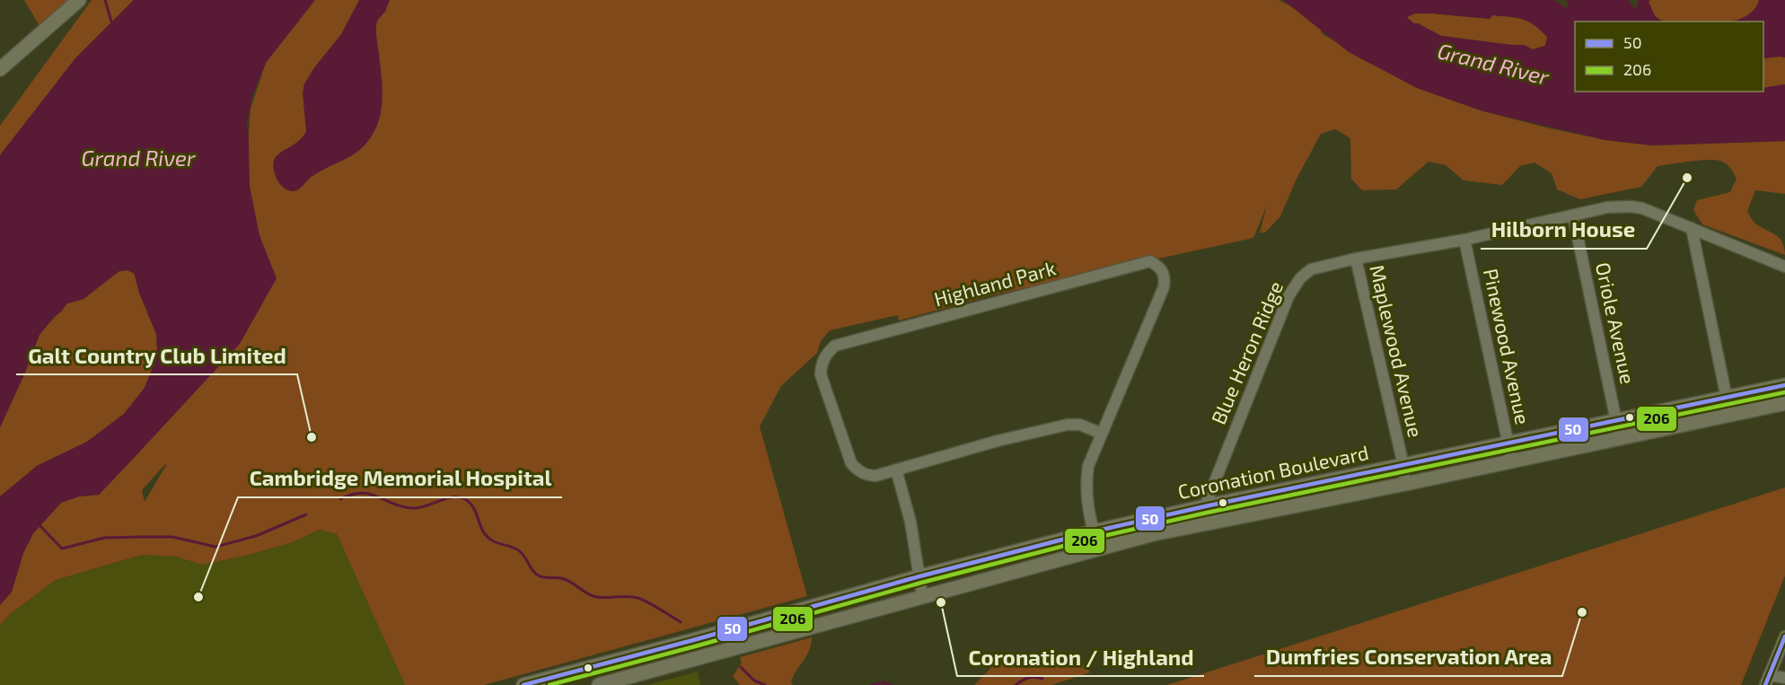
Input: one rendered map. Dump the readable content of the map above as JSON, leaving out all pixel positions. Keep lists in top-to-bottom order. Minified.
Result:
{"streets":{"main road":["Coronation Boulevard"],"street":["Highland Park","Oriole Avenue","Pinewood Avenue","Maplewood Avenue","Blue Heron Ridge"]},"crossings":[["Highland Park","Coronation Boulevard"],["Oriole Avenue","Blue Heron Ridge"],["Oriole Avenue","Coronation Boulevard"],["Pinewood Avenue","Blue Heron Ridge"],["Pinewood Avenue","Coronation Boulevard"],["Maplewood Avenue","Blue Heron Ridge"],["Maplewood Avenue","Coronation Boulevard"],["Blue Heron Ridge","Coronation Boulevard"]],"water":["Grand River"],"places":["Hilborn House","Galt Country Club Limited","Cambridge Memorial Hospital","Coronation / Highland","Dumfries Conservation Area"],"lines":["transit line 50","transit line 206"],"legend":["50","206"]}
